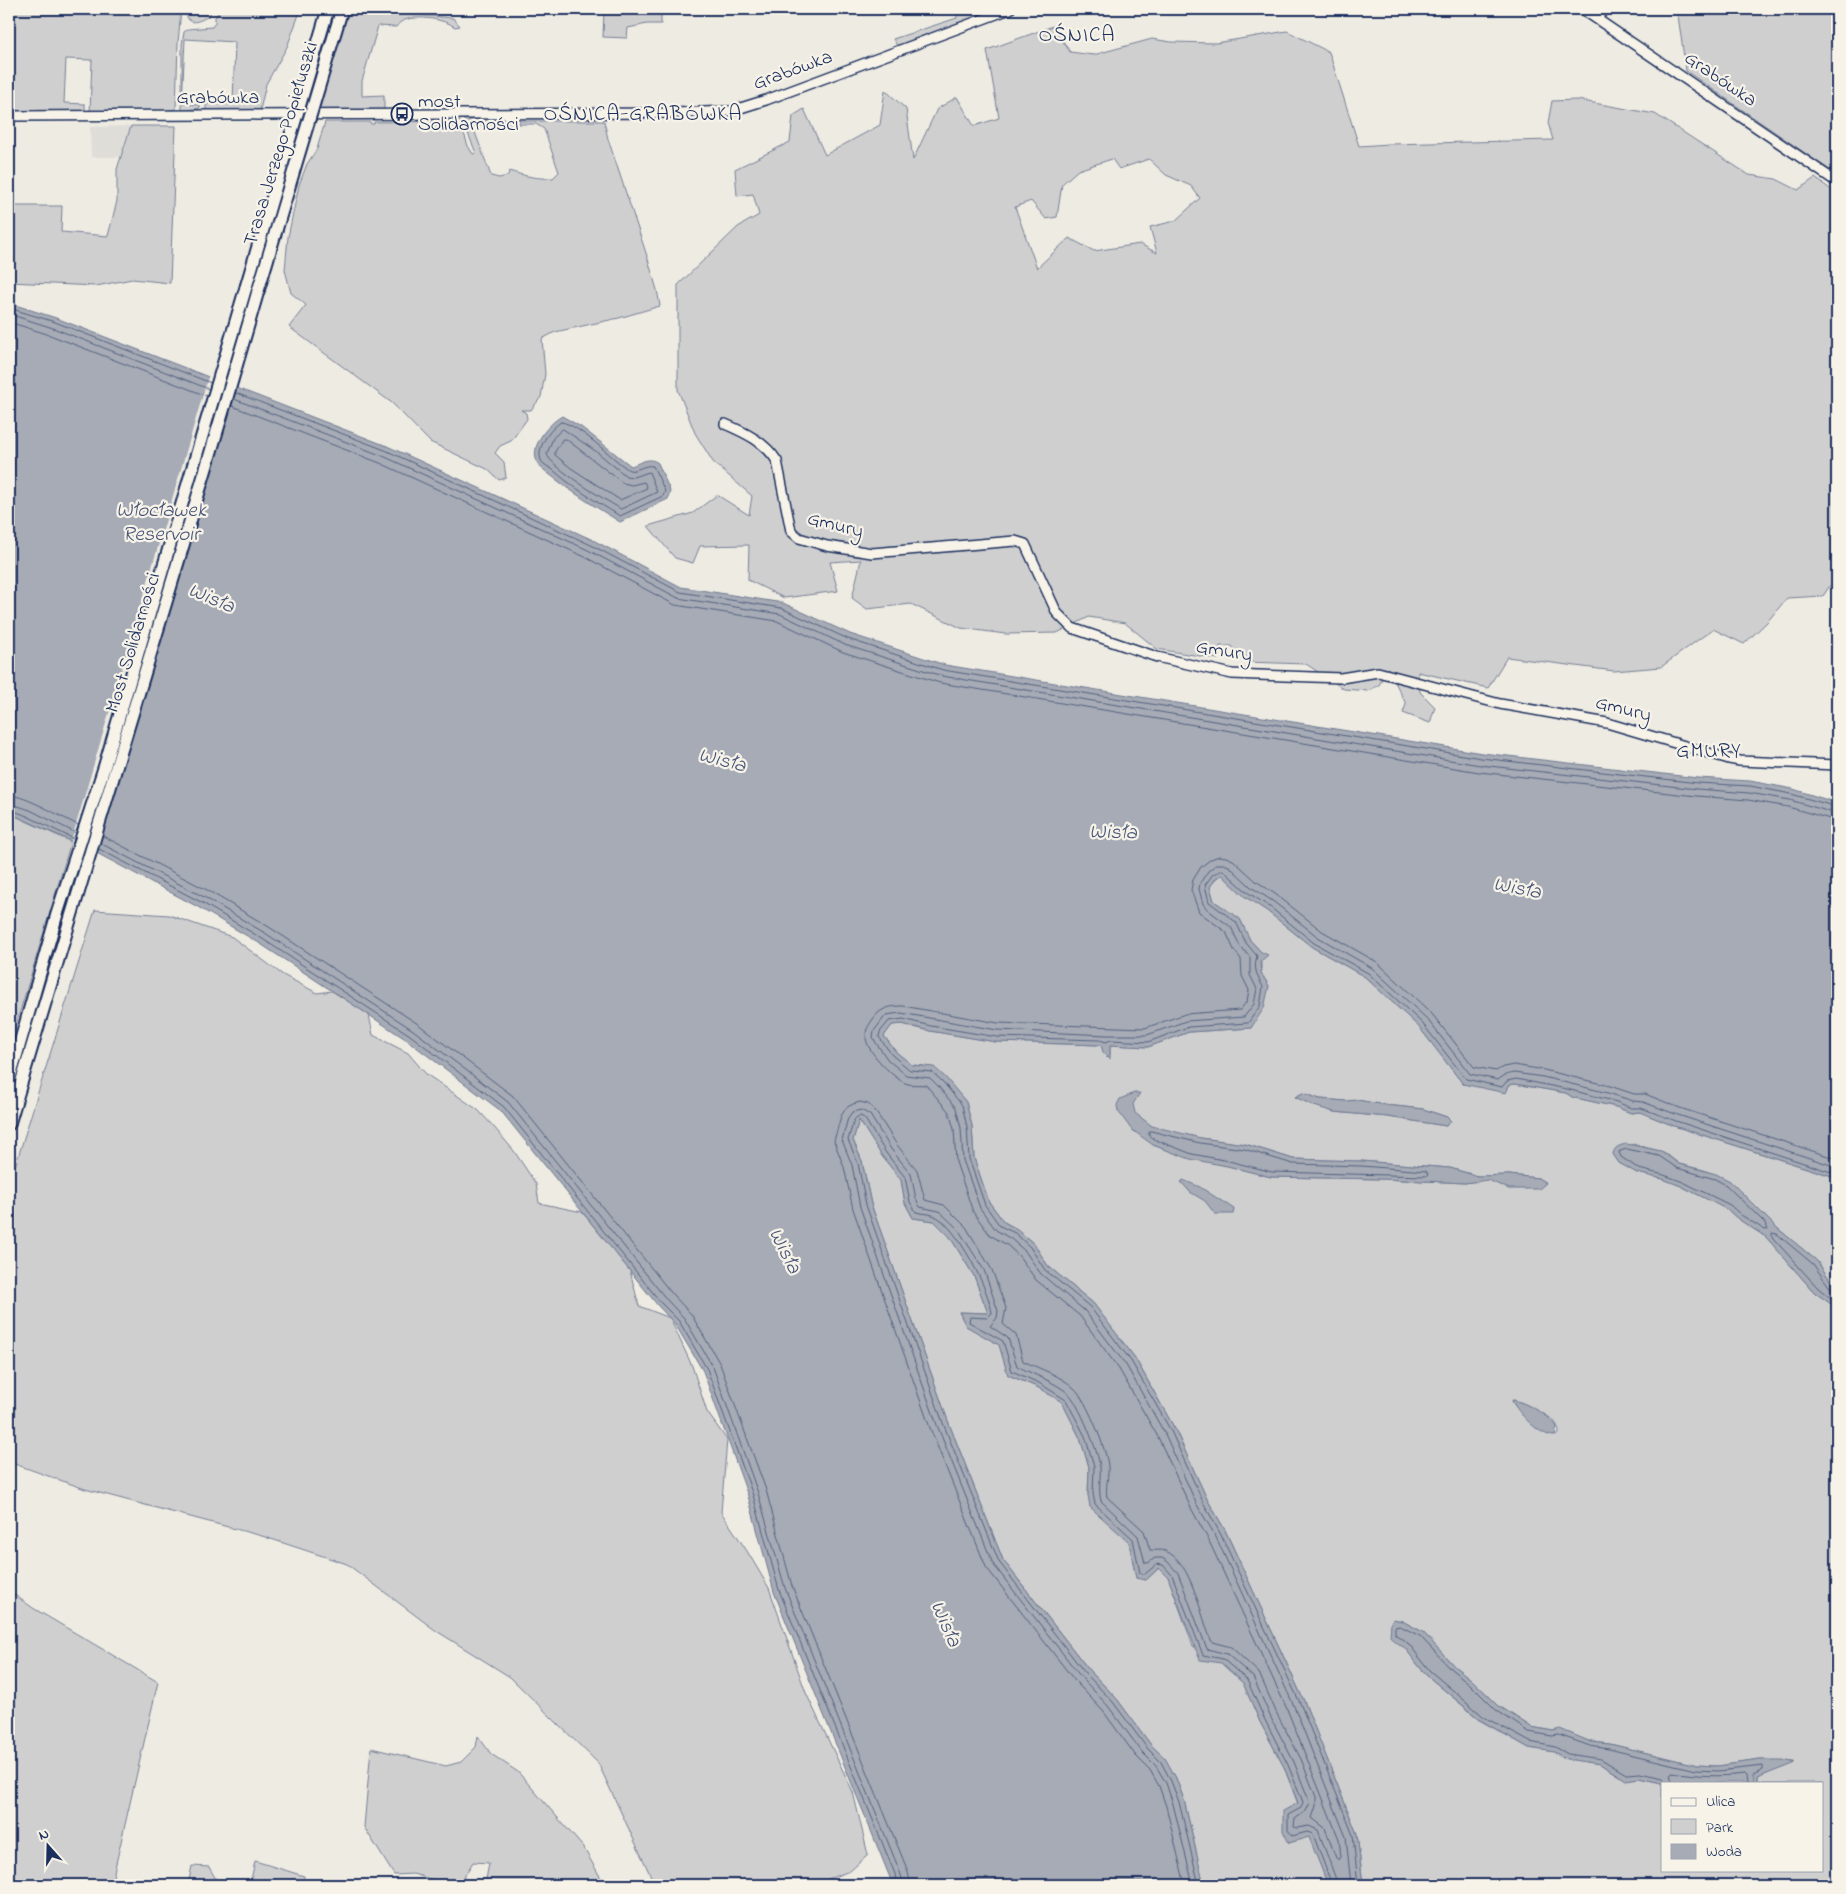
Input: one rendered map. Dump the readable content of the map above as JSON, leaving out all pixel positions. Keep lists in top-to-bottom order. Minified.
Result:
{"streets":{"main road":["Trasa Jerzego Popiełuszki","Most Solidarności"],"street":["Grabówka","Gmury"]},"crossings":[["Trasa Jerzego Popiełuszki","Most Solidarności"]],"districts":["OŚNICA","OŚNICA-GRABÓWKA","GMURY"],"water":["Włocławek Reservoir","Wisła"],"places":{"bus stop":["most Solidarności"]},"legend":["Ulica","Park","Woda"],"north":"top"}
